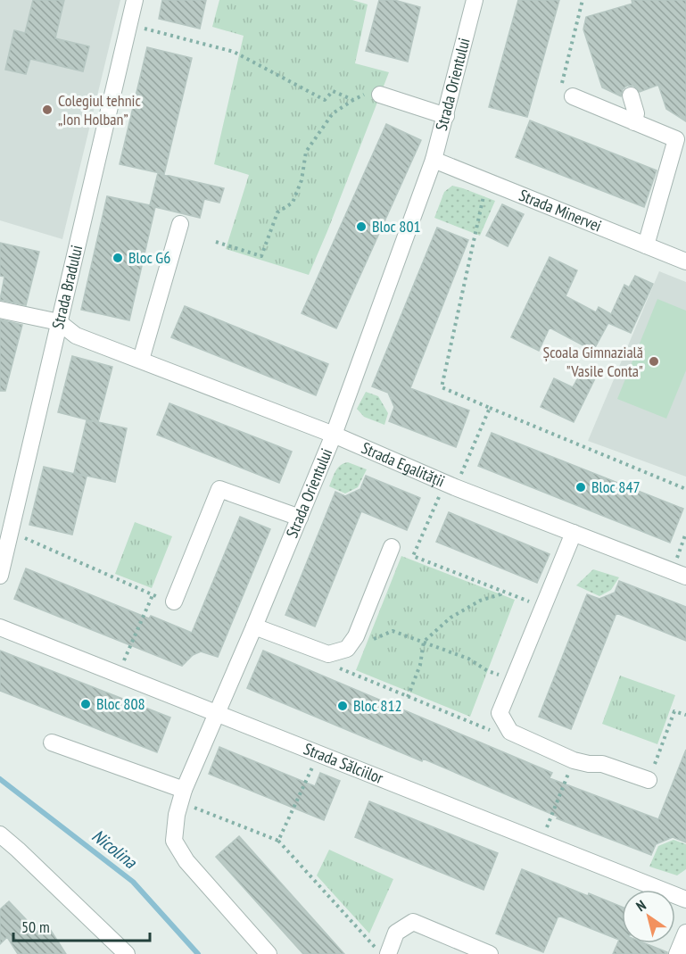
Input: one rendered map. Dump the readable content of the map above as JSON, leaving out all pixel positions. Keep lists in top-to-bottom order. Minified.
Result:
{"streets":{"street":["Strada Orientului","Strada Minervei","Strada Bradului","Strada Egalității","Strada Sălciilor"]},"crossings":[["Strada Orientului","Strada Minervei"],["Strada Orientului","Strada Egalității"],["Strada Orientului","Strada Sălciilor"],["Strada Bradului","Strada Egalității"]],"water":["Nicolina"],"places":["Colegiul tehnic „Ion Holban”","Bloc 801","Bloc G6","Școala Gimnazială \"Vasile Conta\"","Bloc 847","Bloc 808","Bloc 812"],"scale_bar":"50 m","north":"top left"}
